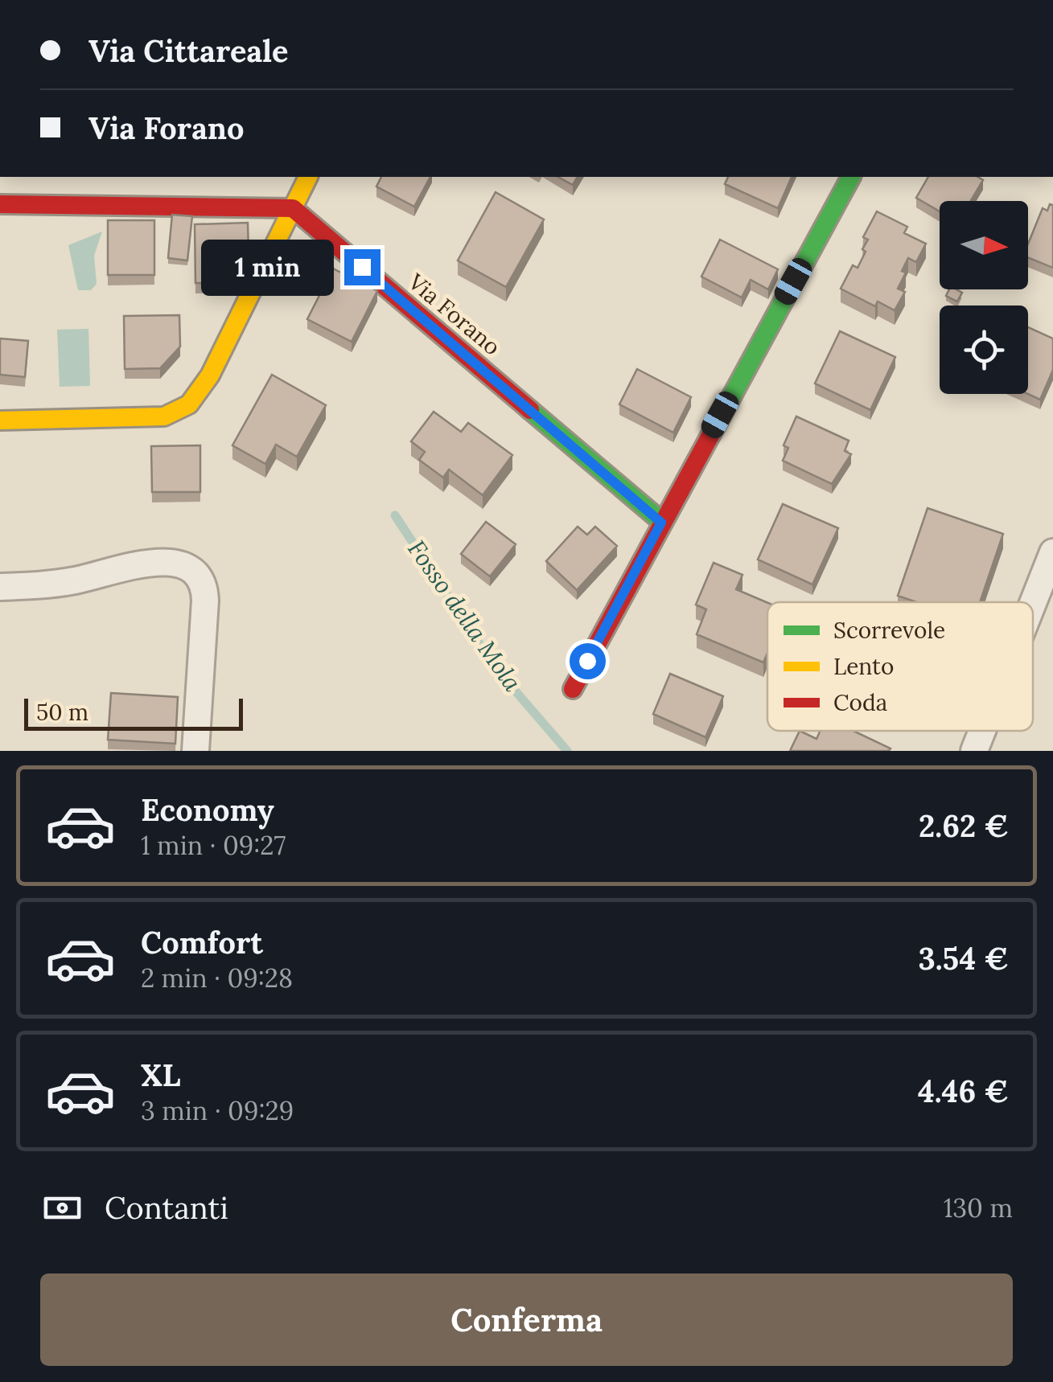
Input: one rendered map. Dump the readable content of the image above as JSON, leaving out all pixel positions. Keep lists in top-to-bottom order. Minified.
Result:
{"streets":{"street":["Via Forano"]},"water":["Fosso della Mola"],"legend":["Scorrevole","Lento","Coda"],"scale_bar":"50 m","north":"right","page":{"banner":["Via Cittareale","Via Forano"],"bubble":"1 min","scale":"50 m","list":[{"name":"Economy","note":"1 min · 09:27","value":"2.62 €"},{"name":"Comfort","note":"2 min · 09:28","value":"3.54 €"},{"name":"XL","note":"3 min · 09:29","value":"4.46 €"}],"pay":["Contanti","130 m"],"buttons":"Conferma"}}
